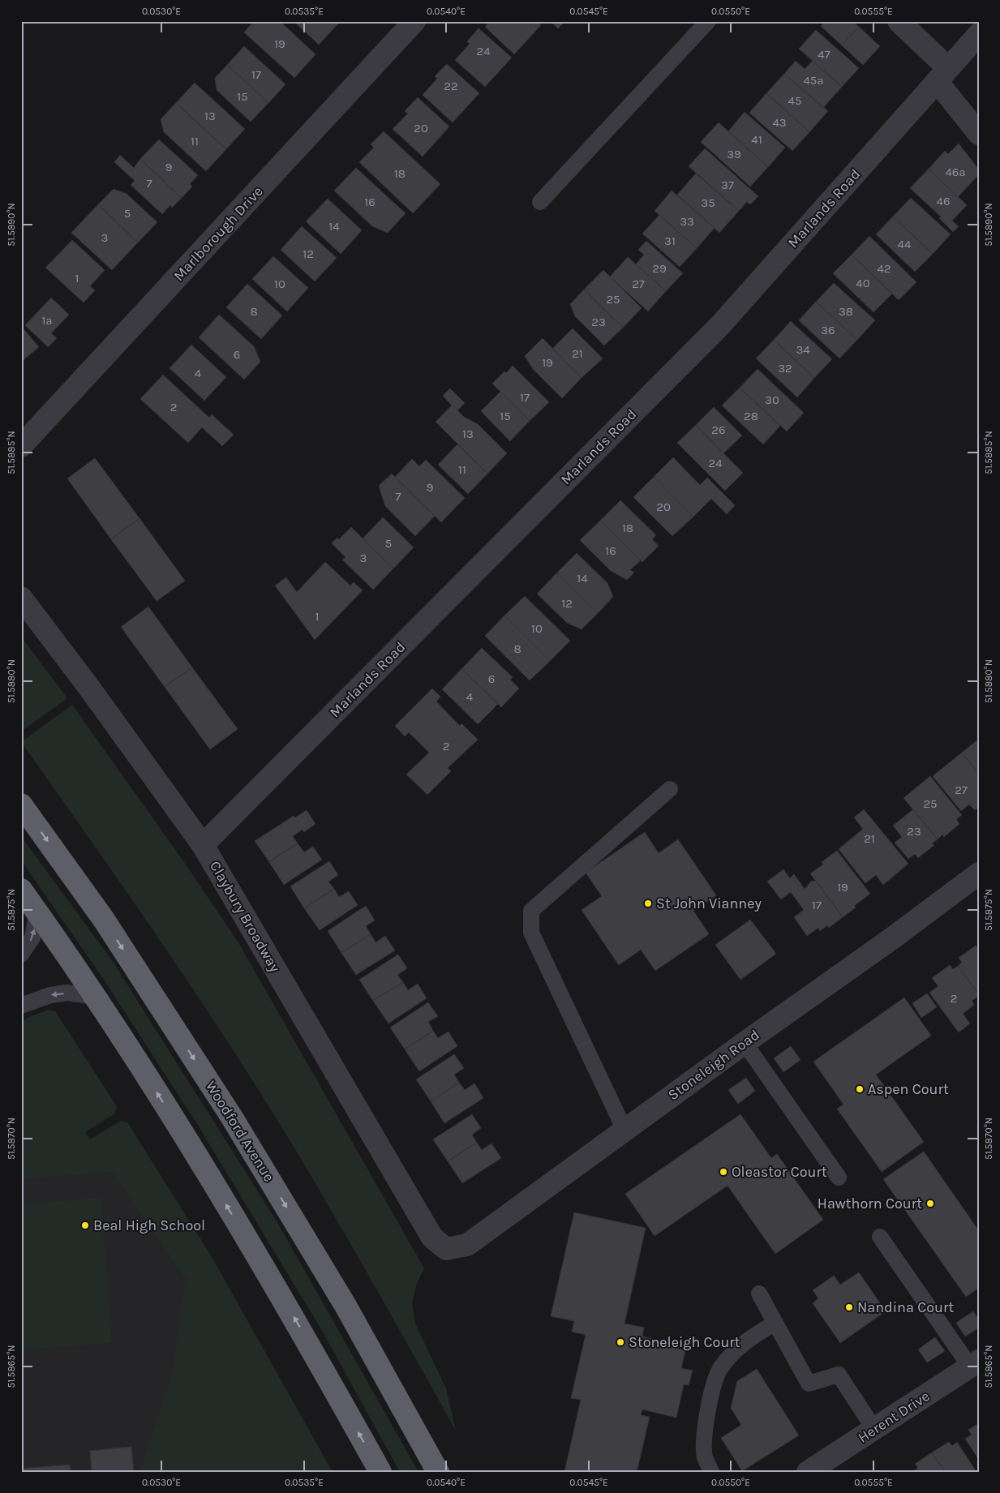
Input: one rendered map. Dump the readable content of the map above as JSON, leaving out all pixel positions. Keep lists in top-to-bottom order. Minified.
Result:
{"streets":{"highway":["Woodford Avenue"],"street":["Marlands Road","Marlborough Drive","Claybury Broadway","Stoneleigh Road","Herent Drive"]},"crossings":[["Marlands Road","Claybury Broadway"],["Claybury Broadway","Stoneleigh Road"]],"places":["St John Vianney","Aspen Court","Oleastor Court","Hawthorn Court","Beal High School","Nandina Court","Stoneleigh Court"],"house_numbers":["19","24","47","17","45a","22","15","45","13","43","20","41","11","39","9","46a","18","7","37","46","16","35","5","33","14","3","31","44","12","29","42","1","40","10","27","25","8","38","1a","23","36","34","21","6","19","32","4","17","30","2","15","28","26","13","24","11","9","7","20","18","5","16","3","14","12","1","10","8","6","4","2","27","25","23","21","19","17","2"],"coordinates":["0.0530°E","0.0535°E","0.0540°E","0.0545°E","0.0550°E","0.0555°E","51.5890°N","51.5885°N","51.5880°N","51.5875°N","51.5870°N","51.5865°N"]}
